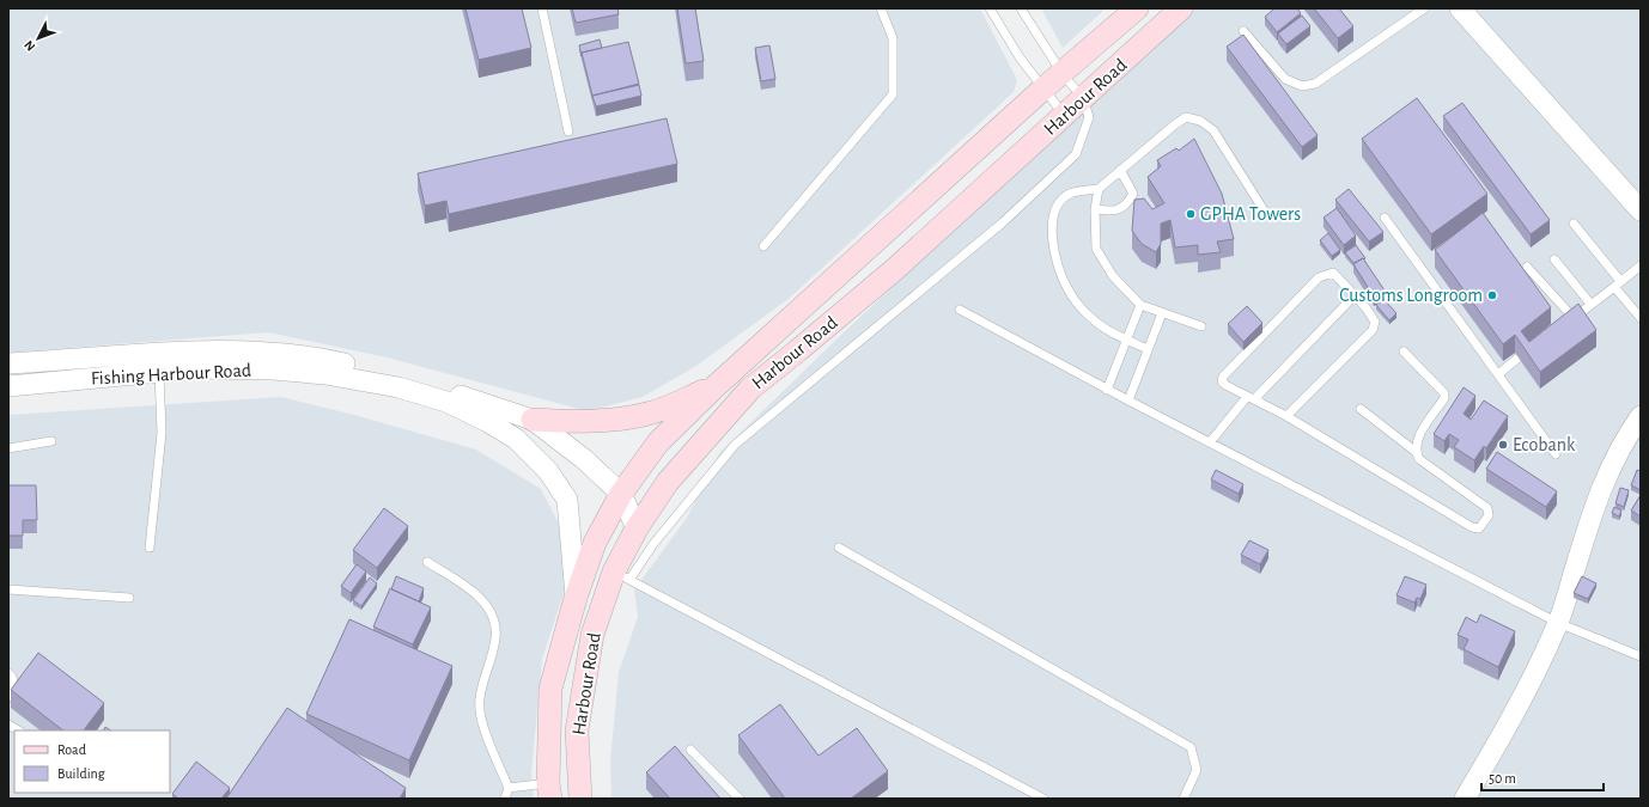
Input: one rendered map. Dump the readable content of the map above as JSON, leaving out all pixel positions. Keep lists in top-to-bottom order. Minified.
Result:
{"streets":{"main road":["Harbour Road"],"street":["Fishing Harbour Road"]},"crossings":[["Harbour Road","Fishing Harbour Road"]],"places":["GPHA Towers","Customs Longroom","Ecobank"],"legend":["Road","Building"],"scale_bar":"50 m","north":"bottom left"}
